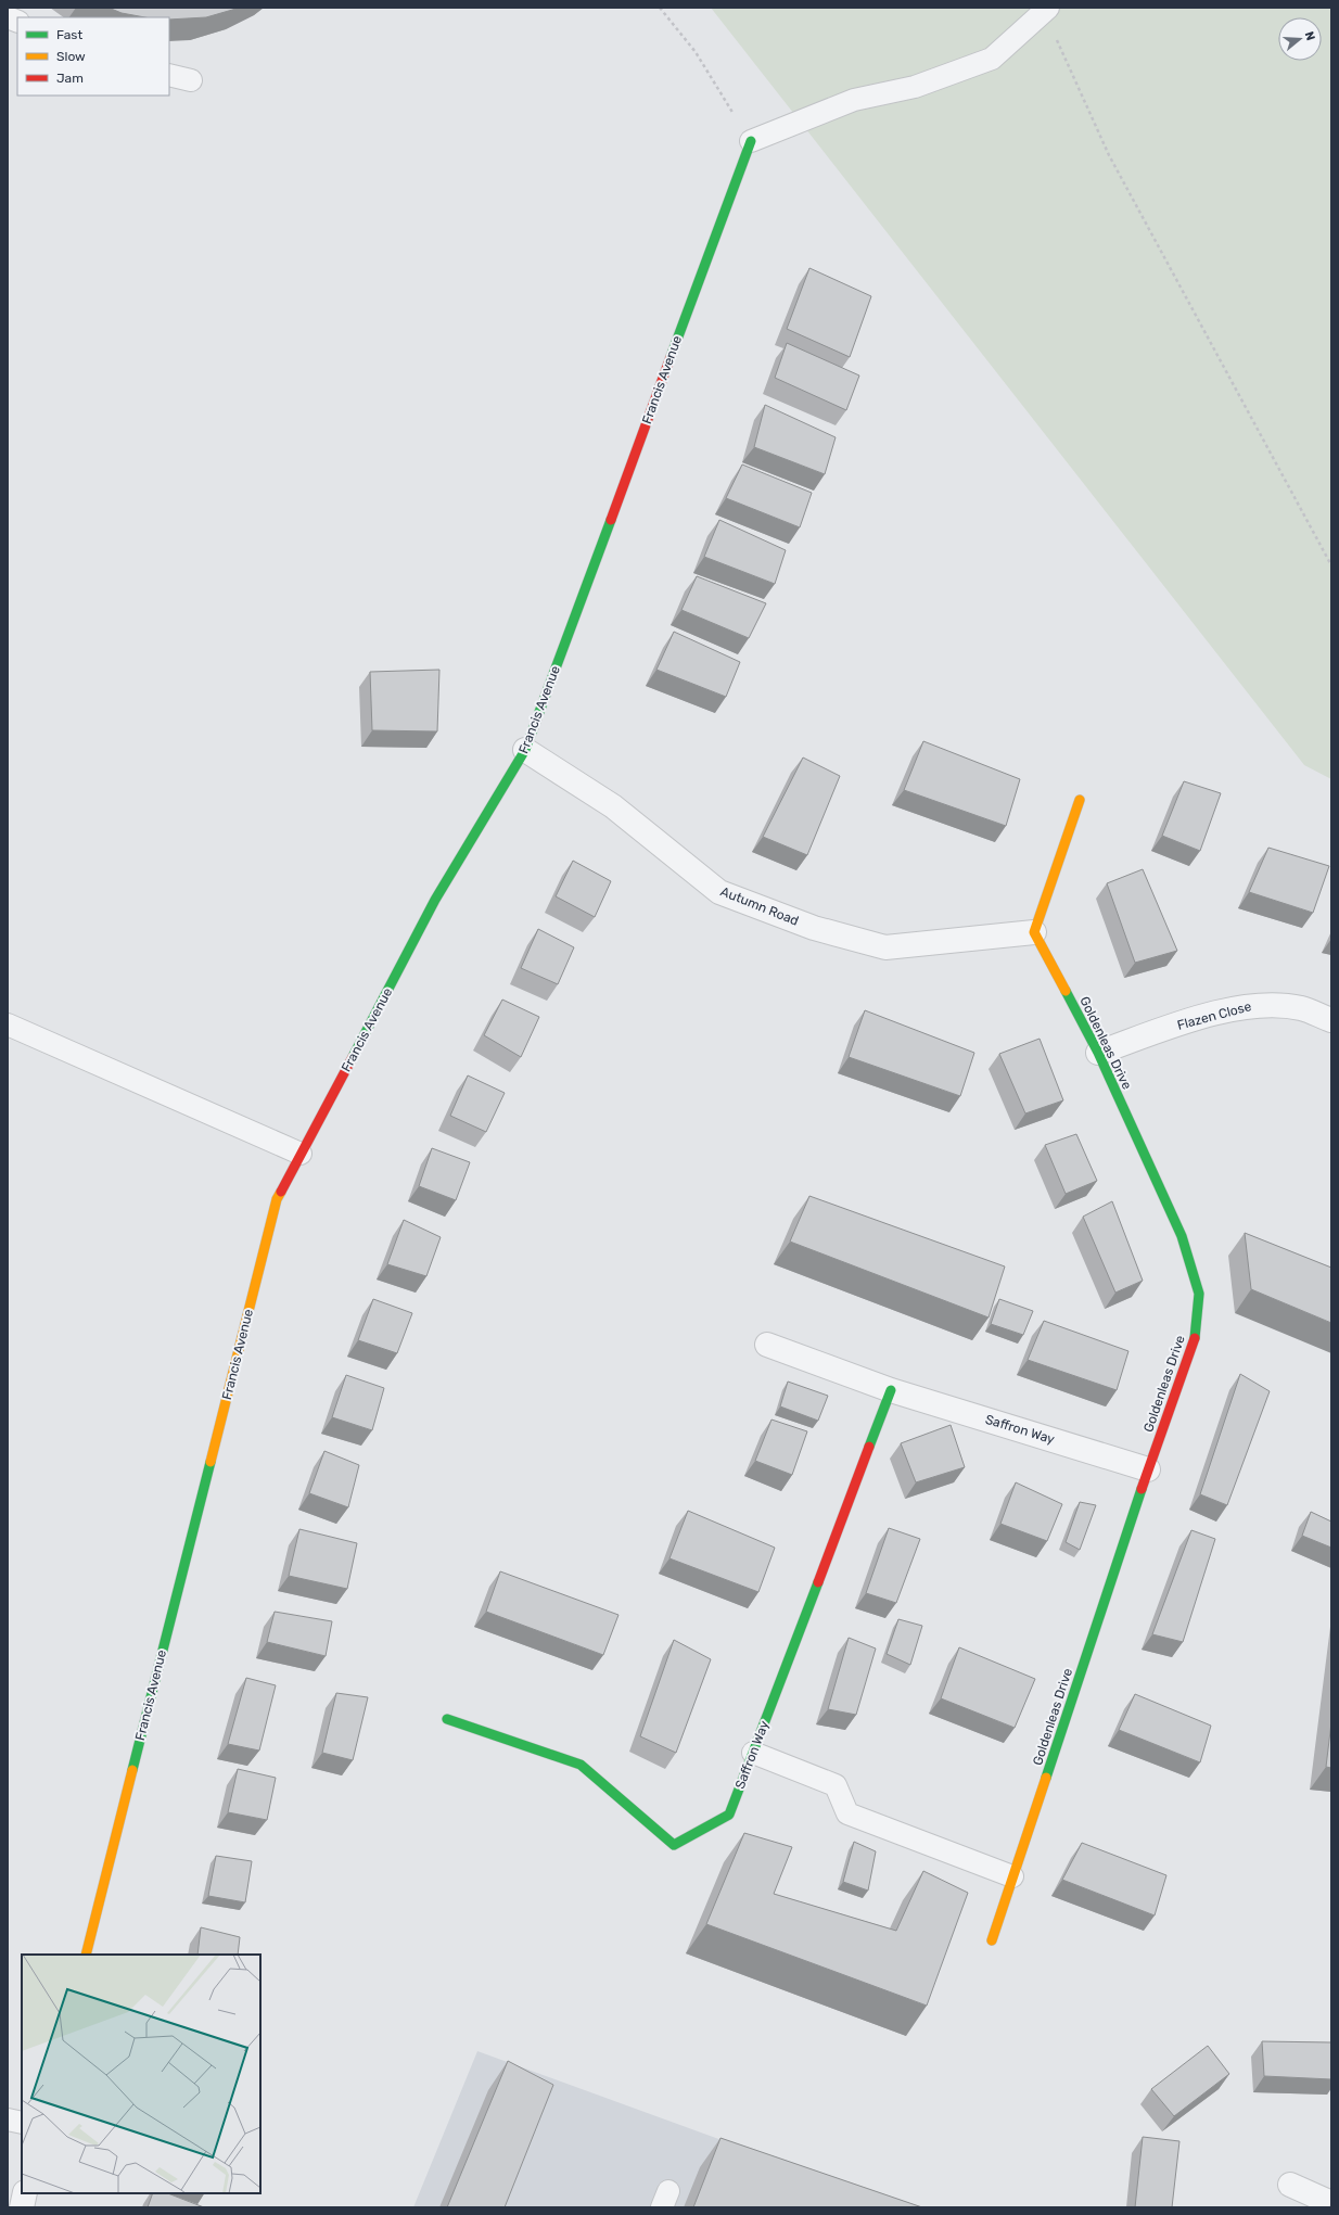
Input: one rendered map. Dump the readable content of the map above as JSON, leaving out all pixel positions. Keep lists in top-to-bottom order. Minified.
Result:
{"streets":{"street":["Francis Avenue","Autumn Road","Flazen Close","Goldenleas Drive","Saffron Way"]},"crossings":[["Francis Avenue","Autumn Road"],["Autumn Road","Goldenleas Drive"],["Flazen Close","Goldenleas Drive"],["Goldenleas Drive","Saffron Way"]],"legend":["Fast","Slow","Jam"],"north":"right"}
